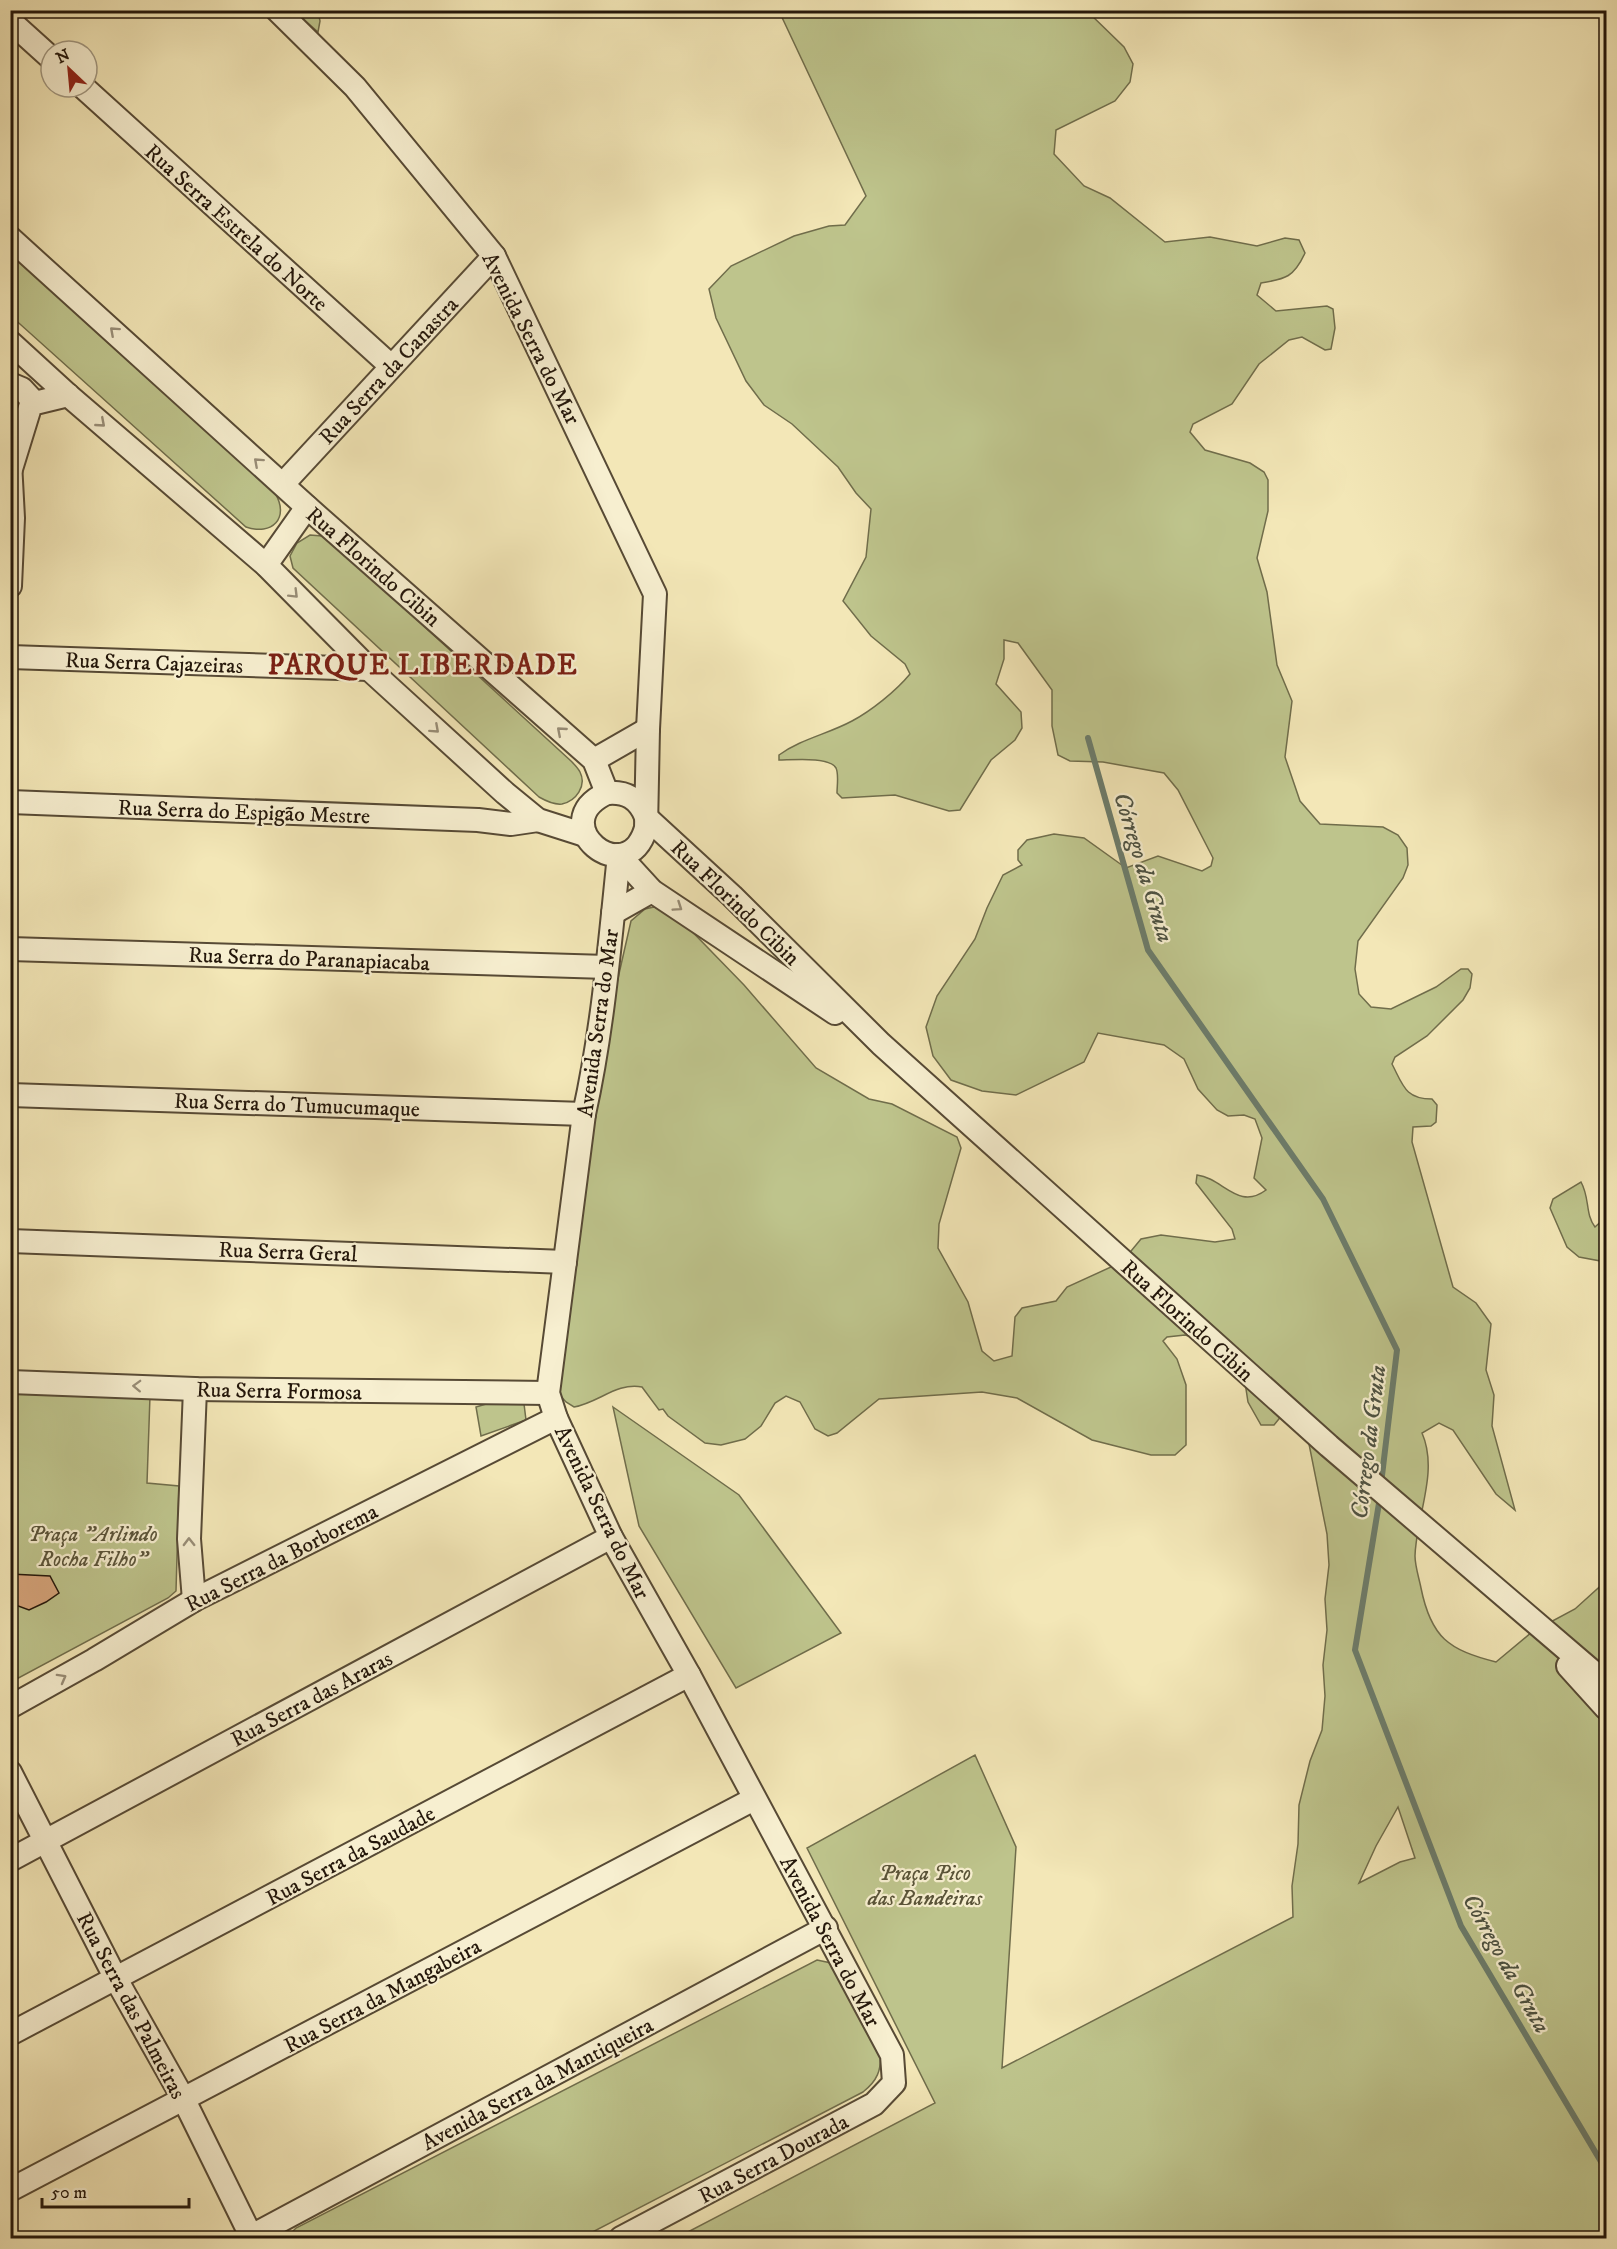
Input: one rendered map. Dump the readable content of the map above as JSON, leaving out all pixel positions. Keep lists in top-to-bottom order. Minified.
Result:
{"streets":{"street":["Rua Serra Estrela do Norte","Avenida Serra do Mar","Rua Serra da Canastra","Rua Florindo Cibin","Rua Serra Cajazeiras","Rua Serra do Espigão Mestre","Rua Serra do Paranapiacaba","Rua Serra do Tumucumaque","Rua Serra Geral","Rua Serra Formosa","Rua Serra da Borborema","Rua Serra das Araras","Rua Serra da Saudade","Rua Serra da Mangabeira","Rua Serra das Palmeiras","Avenida Serra da Mantiqueira","Rua Serra Dourada"]},"crossings":[["Rua Serra Estrela do Norte","Rua Serra da Canastra"],["Avenida Serra do Mar","Rua Serra da Canastra"],["Avenida Serra do Mar","Rua Florindo Cibin"],["Avenida Serra do Mar","Rua Serra do Paranapiacaba"],["Avenida Serra do Mar","Rua Serra do Tumucumaque"],["Avenida Serra do Mar","Rua Serra Geral"],["Avenida Serra do Mar","Rua Serra Formosa"],["Avenida Serra do Mar","Rua Serra da Borborema"],["Avenida Serra do Mar","Rua Serra das Araras"],["Avenida Serra do Mar","Rua Serra da Saudade"],["Avenida Serra do Mar","Rua Serra da Mangabeira"],["Avenida Serra do Mar","Avenida Serra da Mantiqueira"],["Avenida Serra do Mar","Rua Serra Dourada"],["Rua Serra da Canastra","Rua Florindo Cibin"],["Rua Serra das Araras","Rua Serra das Palmeiras"],["Rua Serra da Saudade","Rua Serra das Palmeiras"],["Rua Serra da Mangabeira","Rua Serra das Palmeiras"],["Rua Serra das Palmeiras","Avenida Serra da Mantiqueira"]],"districts":["PARQUE LIBERDADE"],"water":["Córrego da Gruta"],"parks":["Praça \"Arlindo Rocha Filho\"","Praça Pico das Bandeiras"],"scale_bar":"50 m","north":"top left"}
